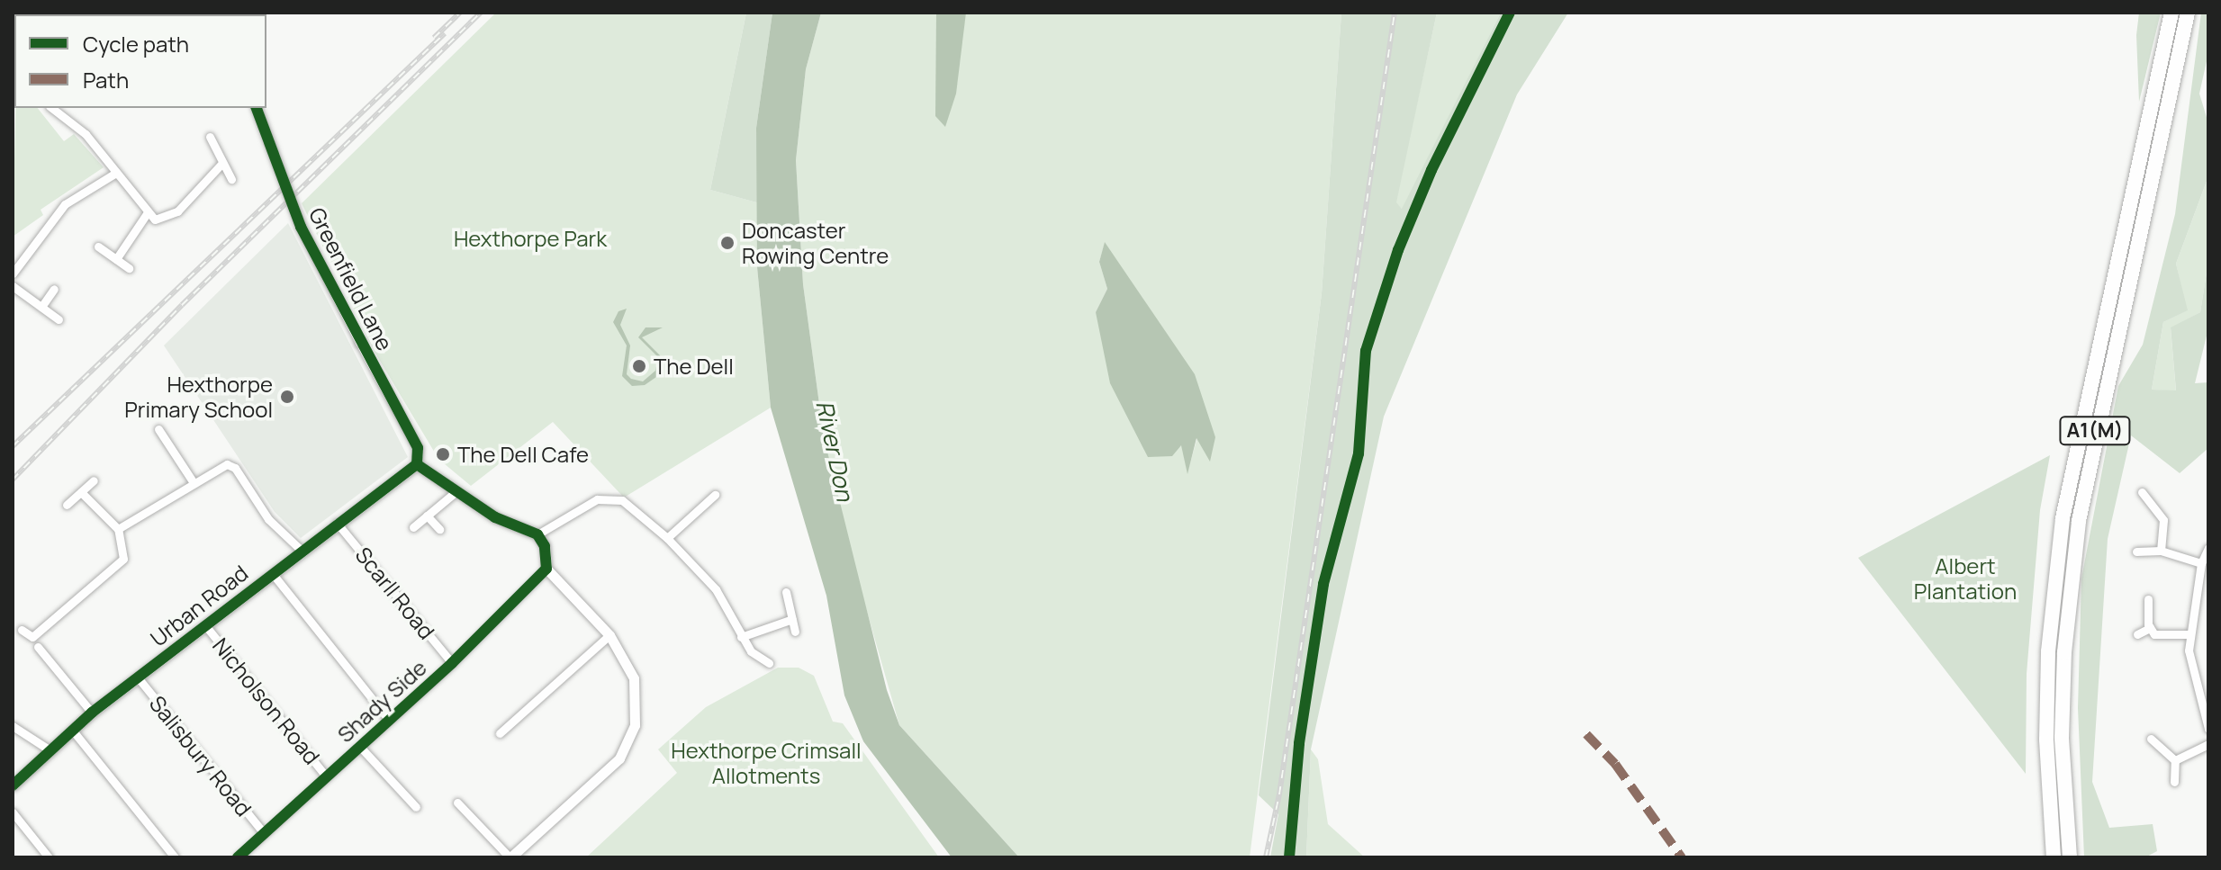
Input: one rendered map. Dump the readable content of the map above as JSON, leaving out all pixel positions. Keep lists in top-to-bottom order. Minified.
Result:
{"streets":{"highway":["A1(M)"],"street":["Greenfield Lane","Scarll Road","Urban Road","Nicholson Road","Shady Side","Salisbury Road"]},"crossings":[["Greenfield Lane","Urban Road"],["Scarll Road","Urban Road"],["Scarll Road","Shady Side"],["Urban Road","Nicholson Road"],["Urban Road","Salisbury Road"],["Nicholson Road","Shady Side"],["Shady Side","Salisbury Road"]],"water":["River Don"],"parks":["Hexthorpe Park","Albert Plantation","Hexthorpe Crimsall Allotments"],"places":["Doncaster Rowing Centre","The Dell","Hexthorpe Primary School","The Dell Cafe"],"legend":["Cycle path","Path"]}
